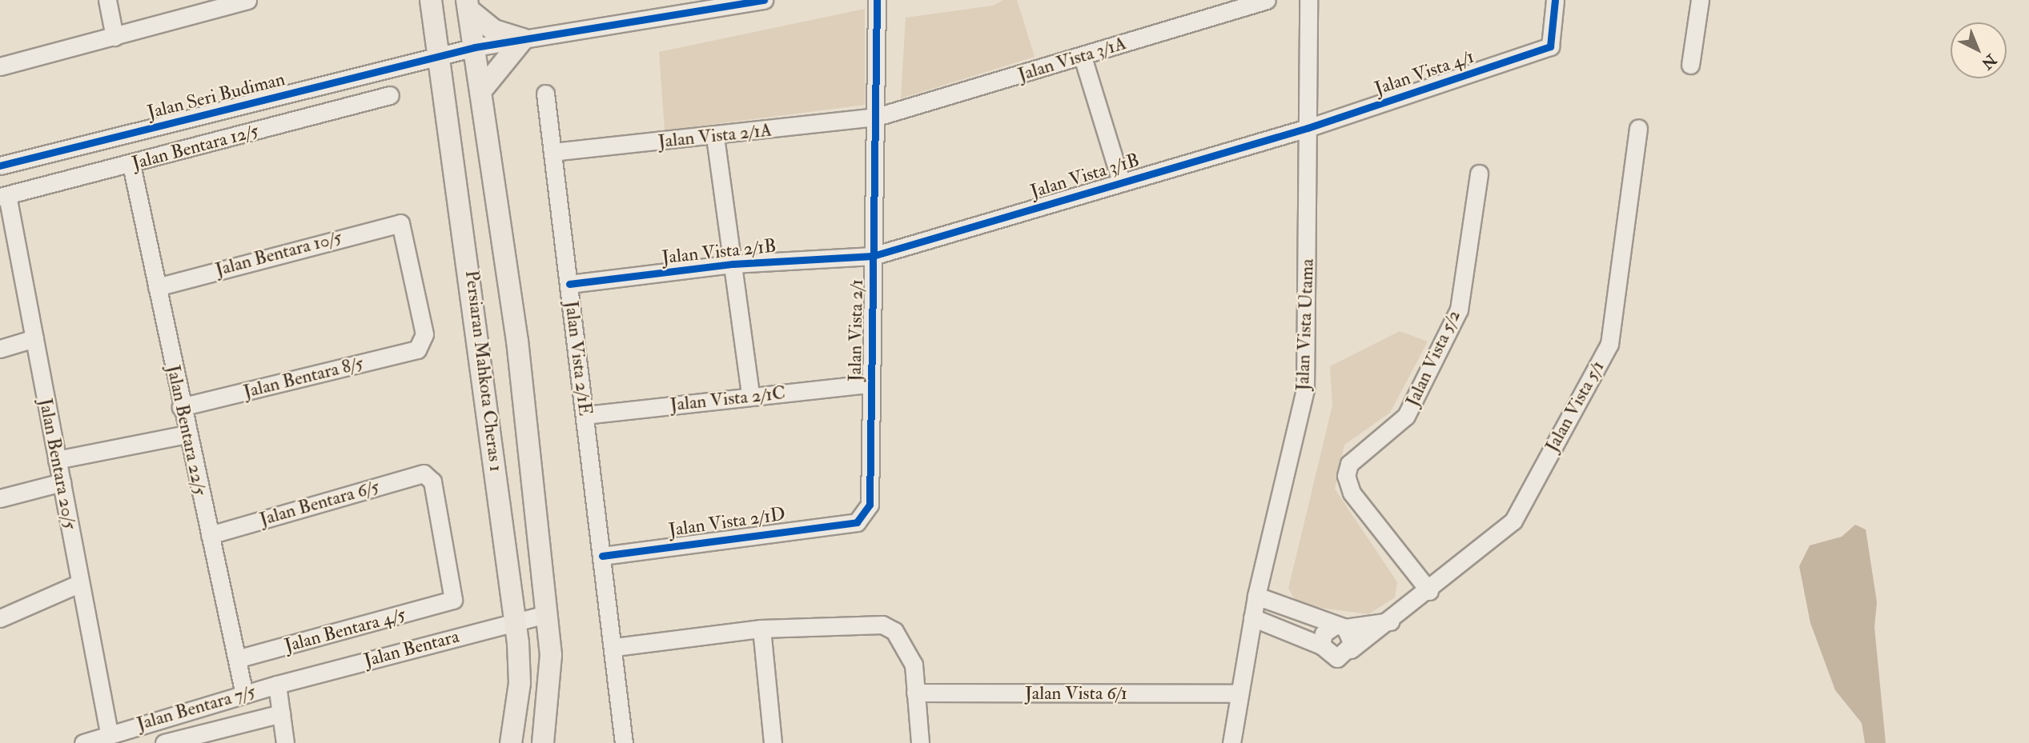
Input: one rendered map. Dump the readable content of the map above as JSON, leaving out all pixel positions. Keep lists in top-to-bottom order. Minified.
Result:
{"streets":{"main road":["Persiaran Mahkota Cheras 1"],"street":["Jalan Vista 3/1A","Jalan Vista 4/1","Jalan Seri Budiman","Jalan Vista 2/1A","Jalan Bentara 12/5","Jalan Vista 3/1B","Jalan Vista 2/1B","Jalan Bentara 10/5","Jalan Vista Utama","Jalan Vista 2/1","Jalan Vista 2/1E","Jalan Vista 5/2","Jalan Bentara 8/5","Jalan Vista 2/1C","Jalan Vista 5/1","Jalan Bentara 22/5","Jalan Bentara 20/5","Jalan Bentara 6/5","Jalan Vista 2/1D","Jalan Bentara 4/5","Jalan Bentara","Jalan Vista 6/1","Jalan Bentara 7/5"]},"crossings":[["Jalan Vista 3/1A","Jalan Vista 2/1A"],["Jalan Vista 3/1A","Jalan Vista 2/1"],["Jalan Vista 4/1","Jalan Vista 3/1B"],["Jalan Vista 4/1","Jalan Vista Utama"],["Jalan Seri Budiman","Persiaran Mahkota Cheras 1"],["Jalan Vista 2/1A","Jalan Vista 2/1"],["Jalan Vista 2/1A","Jalan Vista 2/1E"],["Jalan Bentara 12/5","Jalan Bentara 22/5"],["Jalan Bentara 12/5","Jalan Bentara 20/5"],["Jalan Vista 3/1B","Jalan Vista 2/1B"],["Jalan Vista 3/1B","Jalan Vista Utama"],["Jalan Vista 3/1B","Jalan Vista 2/1"],["Jalan Vista 2/1B","Jalan Vista 2/1"],["Jalan Vista 2/1B","Jalan Vista 2/1E"],["Jalan Bentara 10/5","Jalan Bentara 8/5"],["Jalan Bentara 10/5","Jalan Bentara 22/5"],["Jalan Vista Utama","Jalan Vista 5/1"],["Jalan Vista Utama","Jalan Vista 6/1"],["Jalan Vista 2/1","Jalan Vista 2/1C"],["Jalan Vista 2/1","Jalan Vista 2/1D"],["Jalan Vista 2/1E","Jalan Vista 2/1C"],["Jalan Vista 2/1E","Jalan Vista 2/1D"],["Jalan Vista 5/2","Jalan Vista 5/1"],["Persiaran Mahkota Cheras 1","Jalan Bentara"],["Jalan Bentara 8/5","Jalan Bentara 22/5"],["Jalan Bentara 22/5","Jalan Bentara 6/5"],["Jalan Bentara 22/5","Jalan Bentara 4/5"],["Jalan Bentara 22/5","Jalan Bentara 7/5"],["Jalan Bentara 20/5","Jalan Bentara 7/5"],["Jalan Bentara 6/5","Jalan Bentara 4/5"],["Jalan Bentara","Jalan Bentara 7/5"]],"north":"bottom right"}
